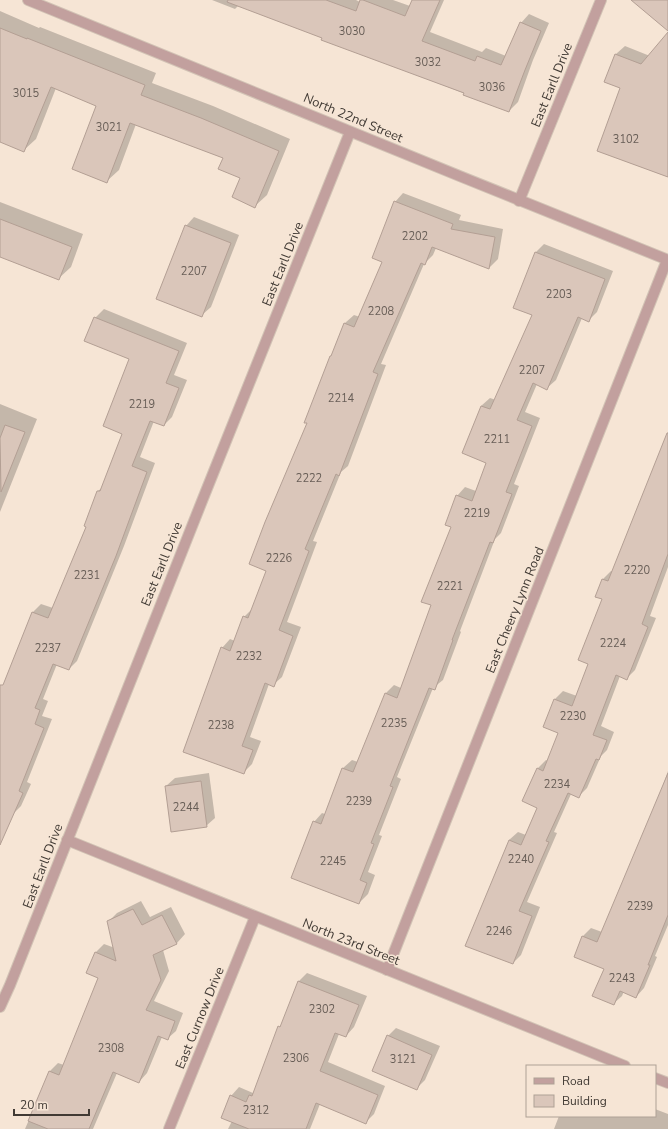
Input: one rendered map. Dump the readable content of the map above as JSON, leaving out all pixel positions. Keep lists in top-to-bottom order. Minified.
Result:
{"streets":{"street":["East Earll Drive","North 22nd Street","East Cheery Lynn Road","North 23rd Street","East Curnow Drive"]},"crossings":[["East Earll Drive","North 22nd Street"],["East Earll Drive","North 23rd Street"],["North 22nd Street","East Cheery Lynn Road"],["East Cheery Lynn Road","North 23rd Street"],["North 23rd Street","East Curnow Drive"]],"house_numbers":["3030","3032","3036","3015","3021","3102","2202","2207","2203","2208","2207","2214","2219","2211","2222","2219","2226","2220","2231","2221","2224","2237","2232","2230","2235","2238","2234","2239","2244","2240","2245","2239","2246","2243","2302","2308","2306","3121","2312"],"legend":["Road","Building"],"scale_bar":"20 m"}
